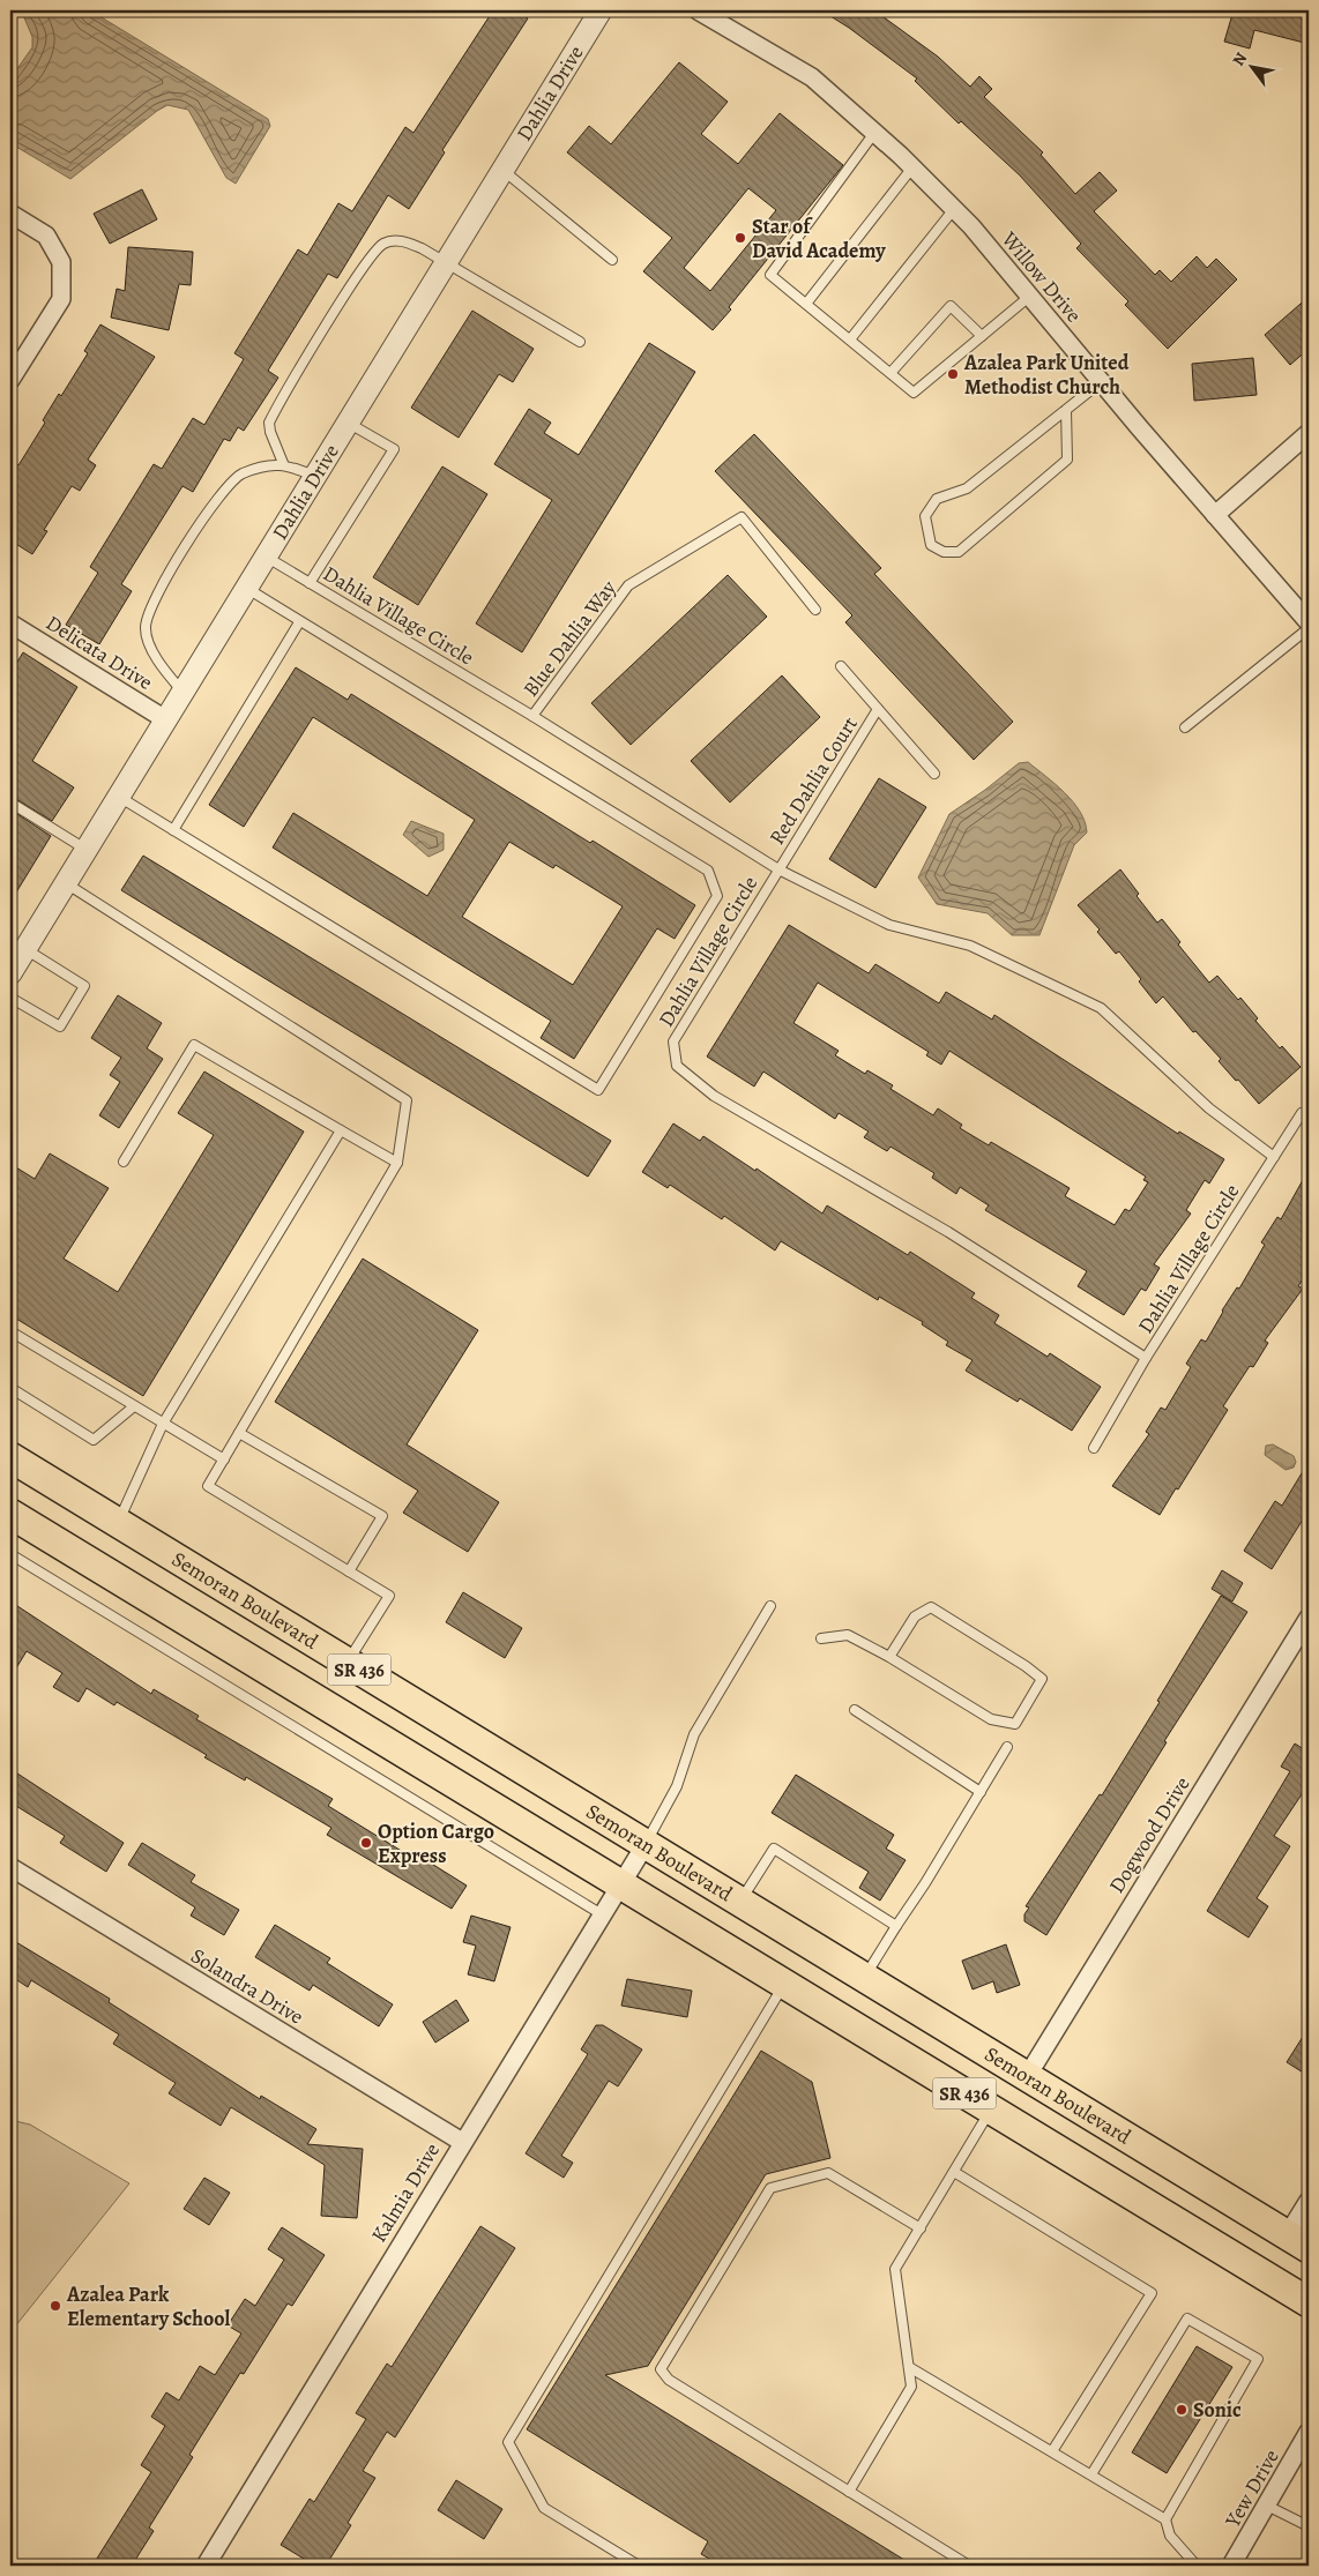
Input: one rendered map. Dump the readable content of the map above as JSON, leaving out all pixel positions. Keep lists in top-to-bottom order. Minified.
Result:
{"streets":{"main road":["Semoran Boulevard","SR 436"],"street":["Dahlia Drive","Willow Drive","Delicata Drive","Dogwood Drive","Solandra Drive","Kalmia Drive","Yew Drive"],"lane":["Dahlia Village Circle","Blue Dahlia Way","Red Dahlia Court"]},"crossings":[["Dahlia Drive","Dahlia Village Circle"],["Dahlia Drive","Delicata Drive"],["Dahlia Village Circle","Blue Dahlia Way"],["Dahlia Village Circle","Red Dahlia Court"],["Semoran Boulevard","Dogwood Drive"],["Semoran Boulevard","Kalmia Drive"],["SR 436","Kalmia Drive"],["Solandra Drive","Kalmia Drive"]],"places":["Star of David Academy","Azalea Park United Methodist Church","Option Cargo Express","Azalea Park Elementary School","Sonic"],"north":"top left"}
